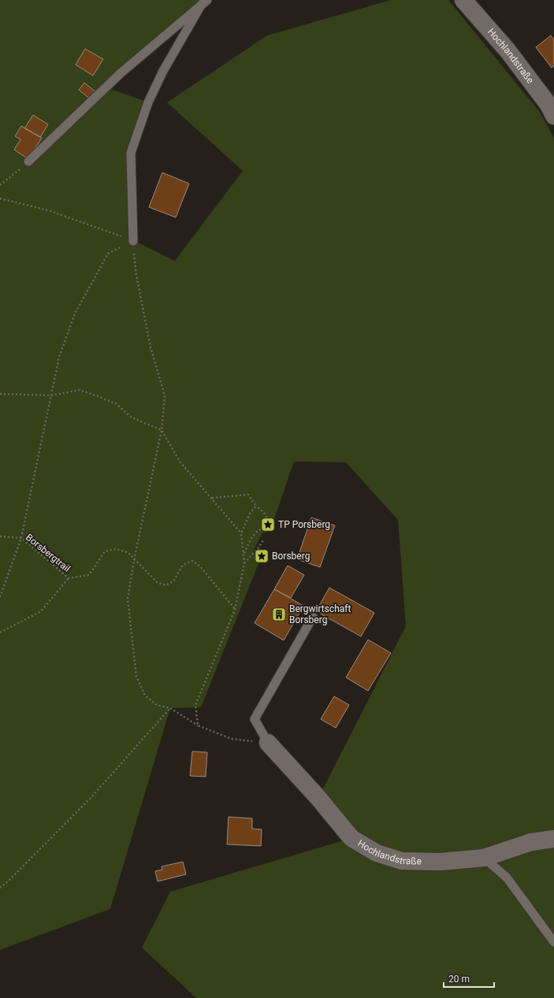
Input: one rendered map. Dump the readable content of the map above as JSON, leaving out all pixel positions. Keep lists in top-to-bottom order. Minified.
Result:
{"streets":{"street":["Hochlandstraße"],"path":["Borsbergtrail"]},"places":{"place":["TP Porsberg","Borsberg"],"building":["Bergwirtschaft Borsberg"]},"scale_bar":"20 m"}
